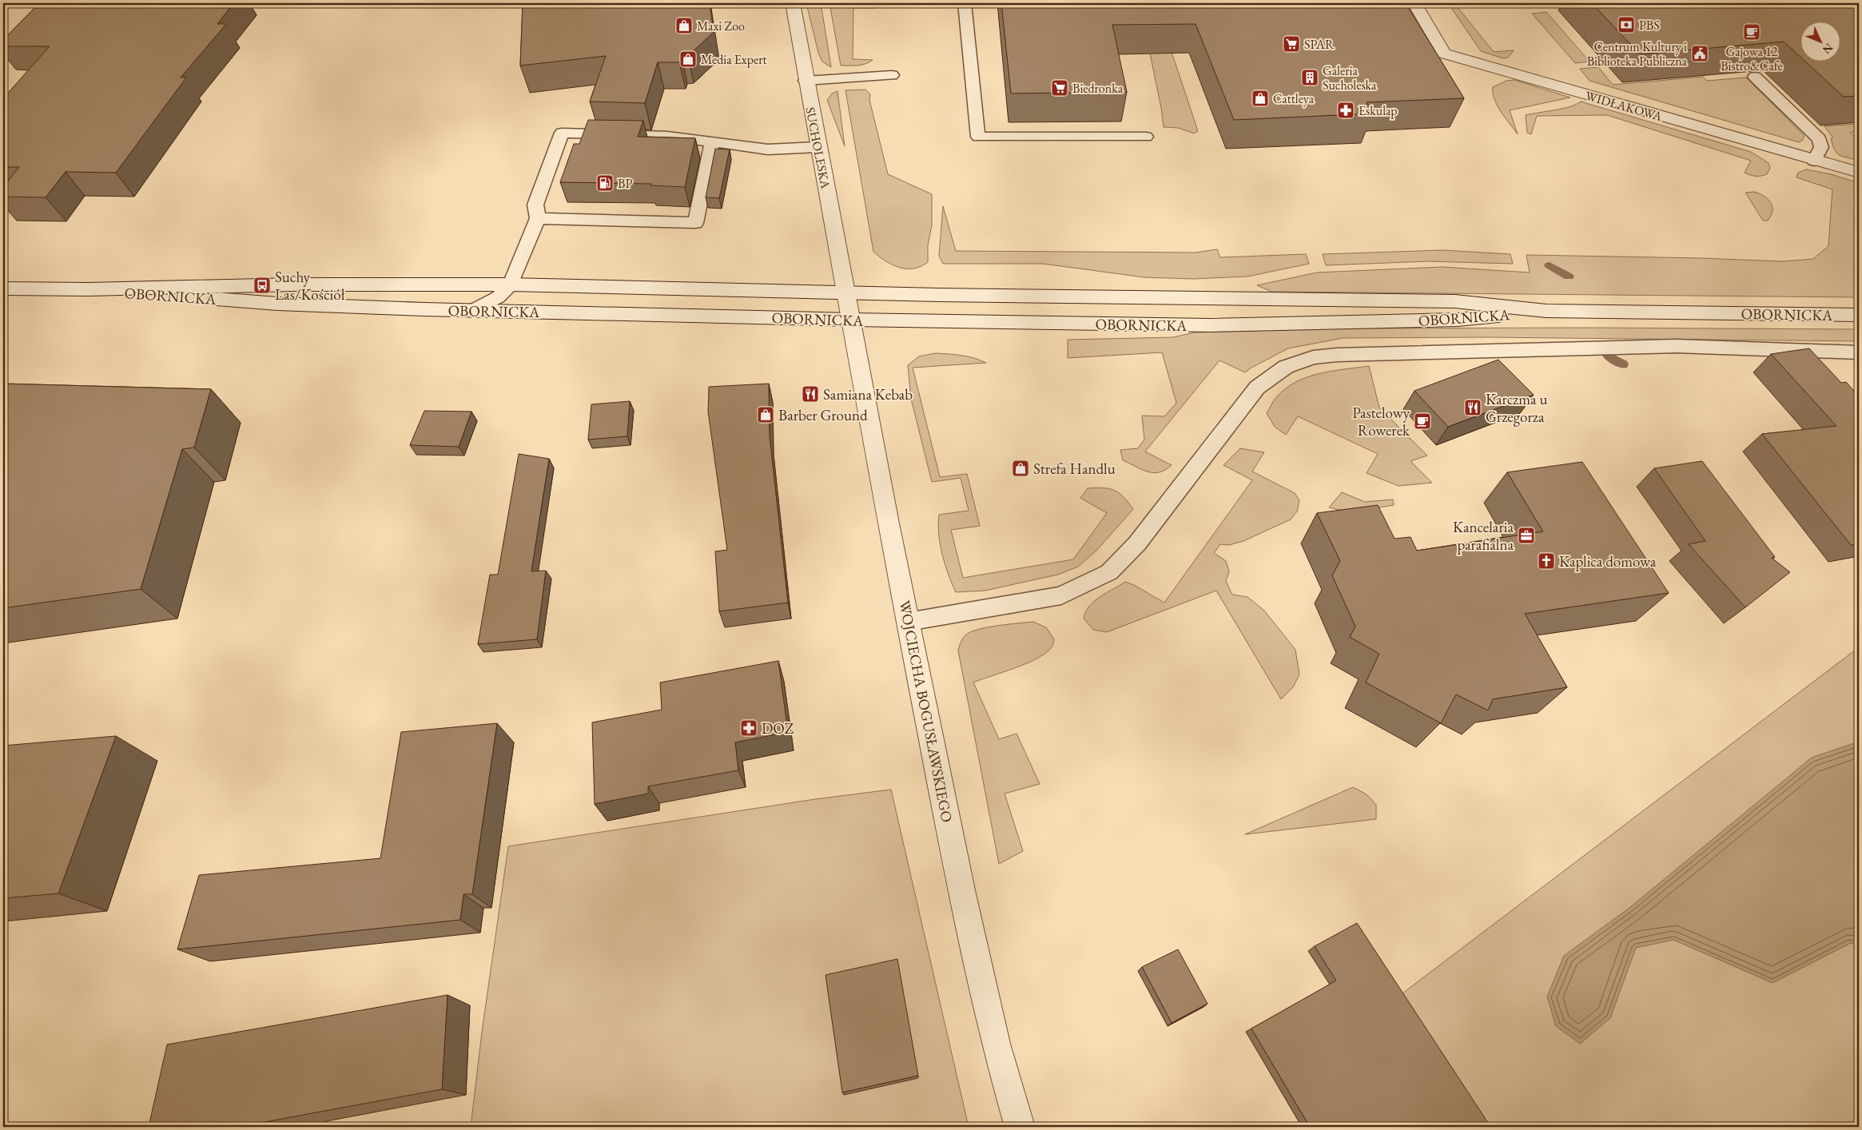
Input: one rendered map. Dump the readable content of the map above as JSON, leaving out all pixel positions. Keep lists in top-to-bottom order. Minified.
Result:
{"streets":{"main road":["WIDŁAKOWA","SUCHOLESKA","OBORNICKA","WOJCIECHA BOGUSŁAWSKIEGO"]},"crossings":[["SUCHOLESKA","OBORNICKA"],["SUCHOLESKA","WOJCIECHA BOGUSŁAWSKIEGO"],["OBORNICKA","WOJCIECHA BOGUSŁAWSKIEGO"]],"places":{"bank":["PBS"],"shop":["Maxi Zoo","Media Expert","Cattleya","Barber Ground","Strefa Handlu"],"cafe":["Gajowa 12 Bistro&Cafe","Pastelowy Rowerek"],"supermarket":["SPAR","Biedronka"],"public building":["Centrum Kultury i Biblioteka Publiczna"],"building":["Galeria Sucholeska"],"pharmacy":["Eskulap","DOZ"],"fuel station":["BP"],"bus stop":["Suchy Las/Kościół"],"restaurant":["Samiana Kebab","Karczma u Grzegorza"],"office":["Kancelaria parafialna"],"church":["Kaplica domowa"]},"north":"bottom right"}
